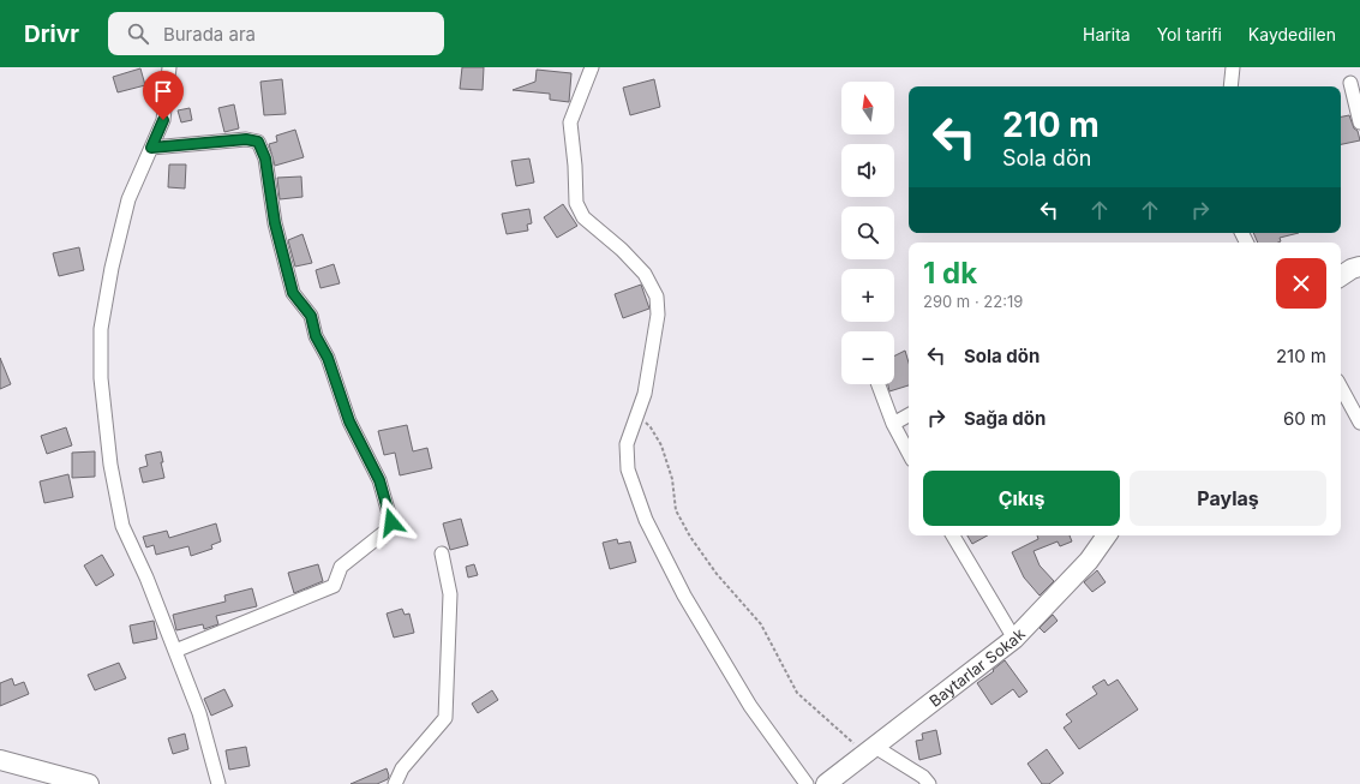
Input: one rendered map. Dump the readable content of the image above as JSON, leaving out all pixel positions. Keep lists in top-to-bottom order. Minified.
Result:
{"streets":{"street":["Baytarlar Sokak"]},"north":"top","page":{"header":"Drivr","search":"Burada ara","nav":["Harita","Yol tarifi","Kaydedilen"],"map_buttons":["+","−"],"turn":["210 m","Sola dön"],"heading":["1 dk","290 m · 22:19"],"list":[{"name":"Sola dön","value":"210 m"},{"name":"Sağa dön","value":"60 m"}],"buttons":["Çıkış","Paylaş"]}}
